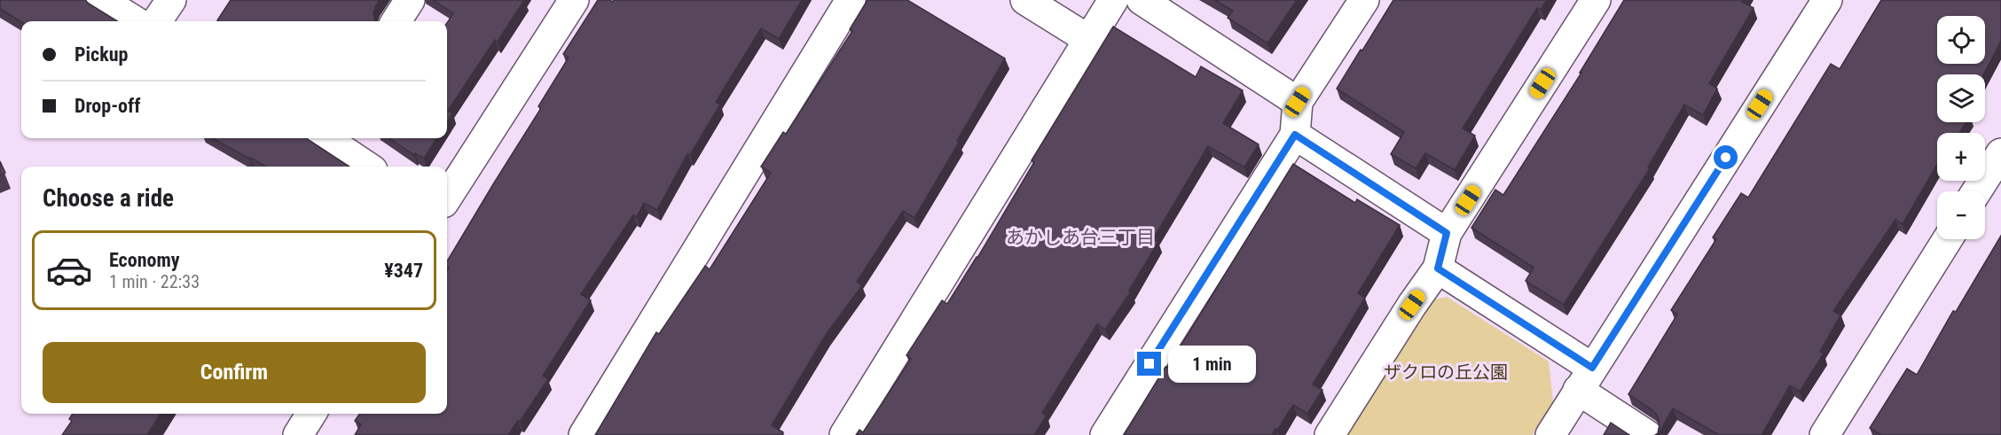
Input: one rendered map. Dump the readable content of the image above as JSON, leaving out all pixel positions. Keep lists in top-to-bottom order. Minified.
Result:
{"districts":["あかしあ台三丁目"],"parks":["ザクロの丘公園"],"page":{"map_buttons":["+","−"],"banner":["Pickup","Drop-off"],"heading":"Choose a ride","list":[{"name":"Economy","note":"1 min · 22:33","value":"¥347"}],"buttons":"Confirm","bubble":"1 min"}}
